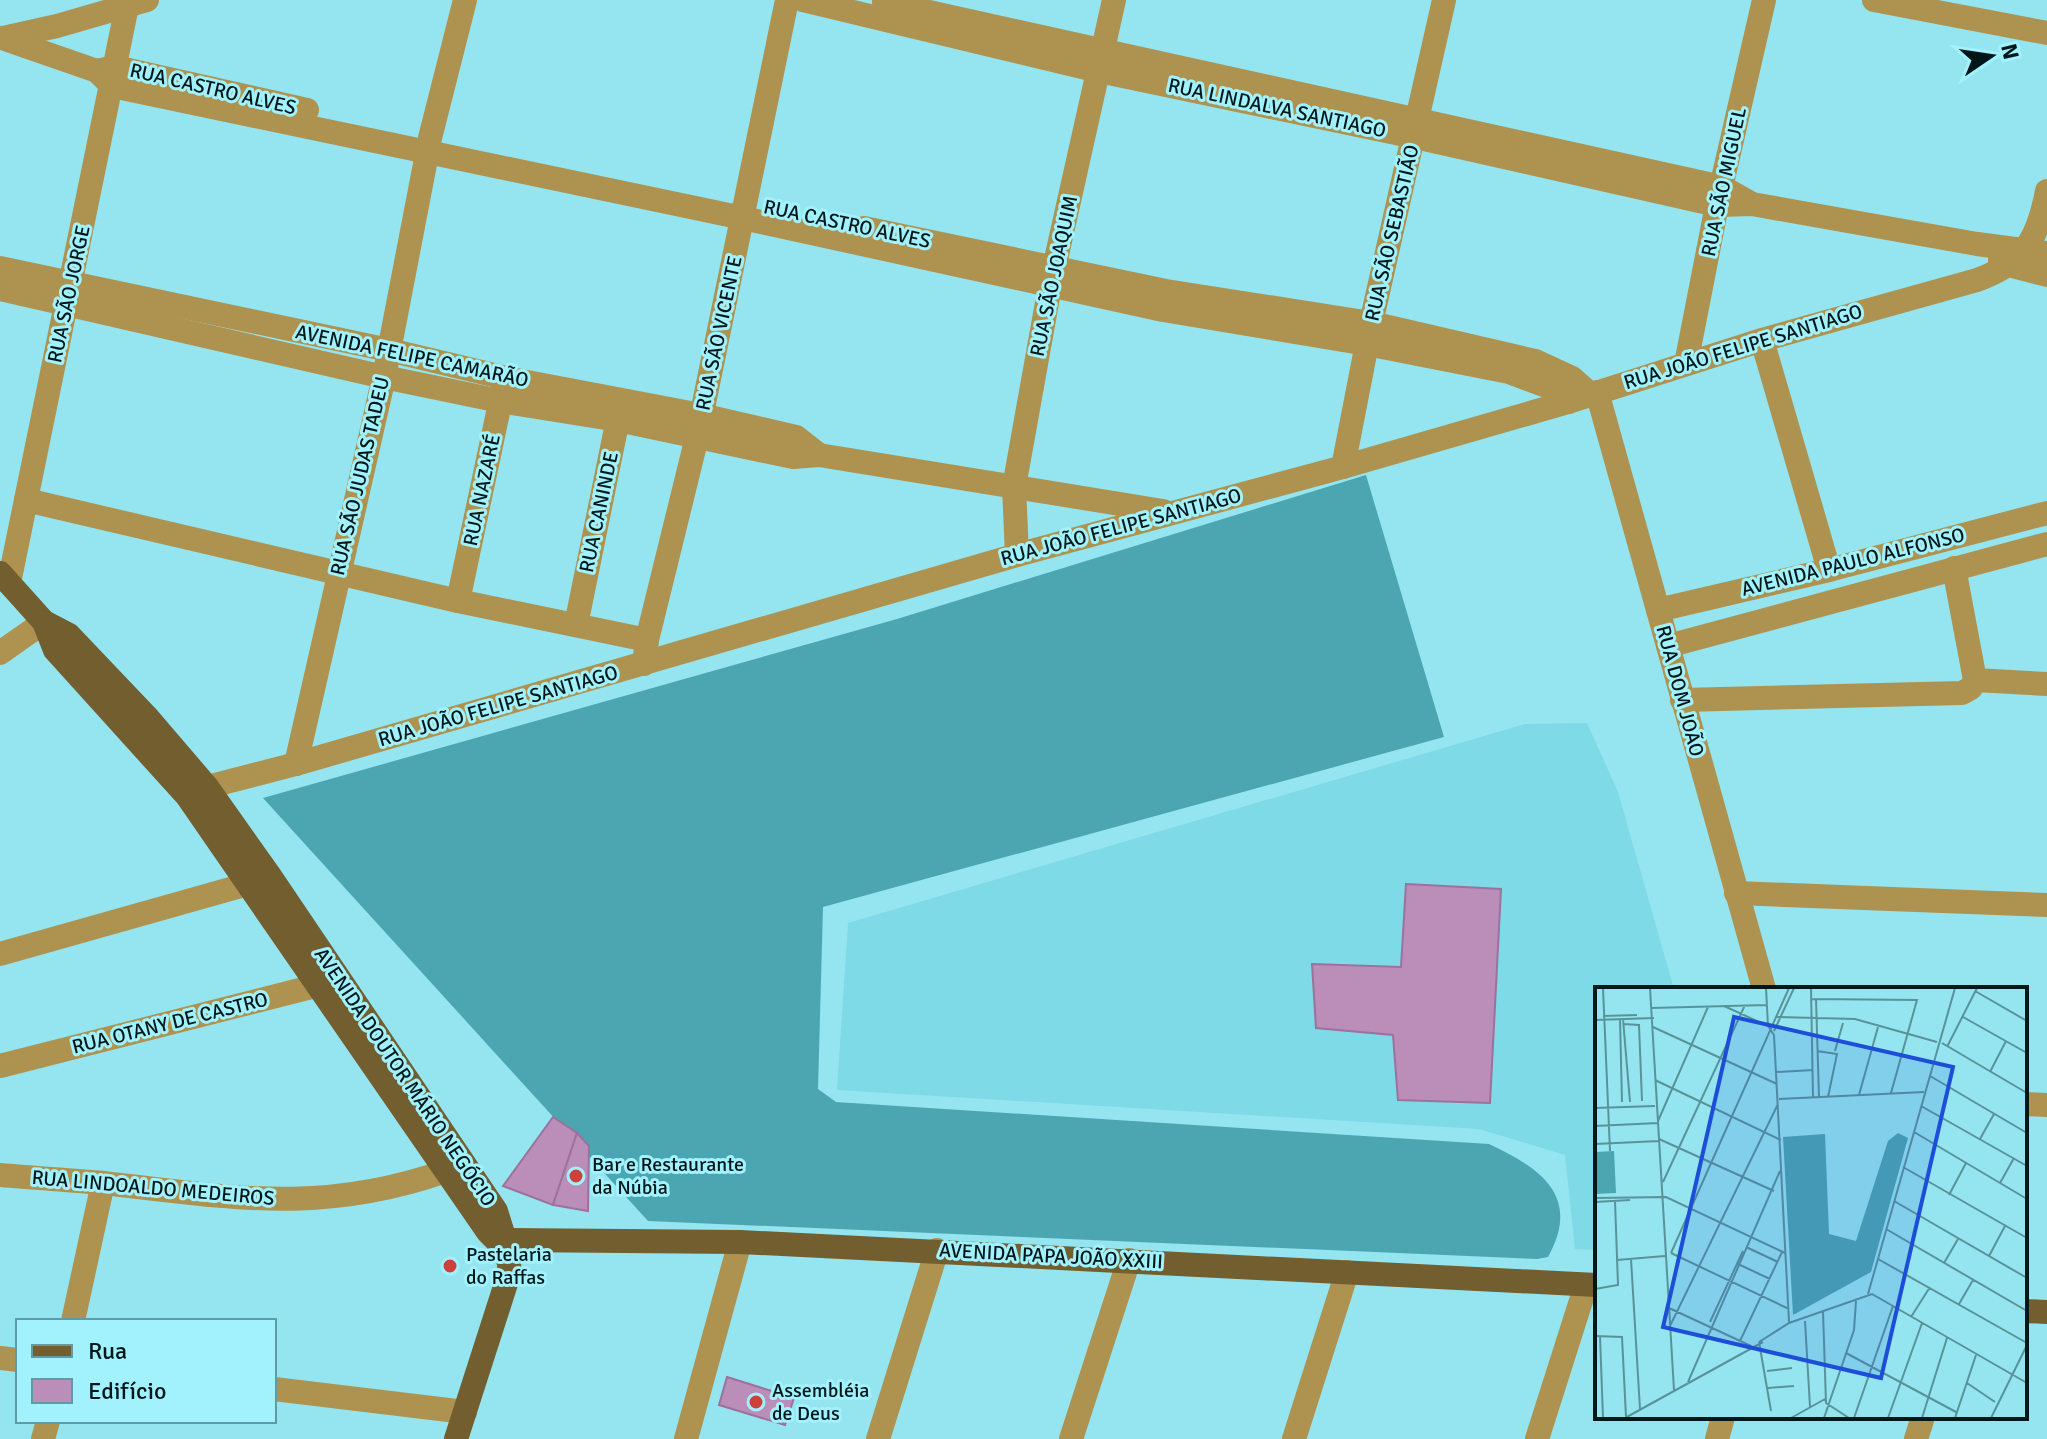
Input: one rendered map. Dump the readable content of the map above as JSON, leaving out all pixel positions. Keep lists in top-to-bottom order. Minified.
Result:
{"streets":{"main road":["AVENIDA DOUTOR MÁRIO NEGÓCIO","AVENIDA PAPA JOÃO XXIII"],"street":["RUA CASTRO ALVES","RUA LINDALVA SANTIAGO","RUA SÃO MIGUEL","RUA SÃO SEBASTIÃO","RUA SÃO JOAQUIM","RUA SÃO JORGE","RUA SÃO VICENTE","RUA JOÃO FELIPE SANTIAGO","AVENIDA FELIPE CAMARÃO","RUA SÃO JUDAS TADEU","RUA NAZARÉ","RUA CANINDE","AVENIDA PAULO ALFONSO","RUA DOM JOÃO","RUA OTANY DE CASTRO","RUA LINDOALDO MEDEIROS"]},"crossings":[["RUA CASTRO ALVES","RUA SÃO SEBASTIÃO"],["RUA CASTRO ALVES","RUA SÃO JOAQUIM"],["RUA CASTRO ALVES","RUA SÃO JORGE"],["RUA CASTRO ALVES","RUA SÃO VICENTE"],["RUA CASTRO ALVES","RUA JOÃO FELIPE SANTIAGO"],["RUA CASTRO ALVES","RUA SÃO JUDAS TADEU"],["RUA CASTRO ALVES","RUA DOM JOÃO"],["RUA LINDALVA SANTIAGO","RUA SÃO MIGUEL"],["RUA LINDALVA SANTIAGO","RUA SÃO SEBASTIÃO"],["RUA LINDALVA SANTIAGO","RUA SÃO JOAQUIM"],["RUA LINDALVA SANTIAGO","RUA JOÃO FELIPE SANTIAGO"],["RUA SÃO MIGUEL","RUA JOÃO FELIPE SANTIAGO"],["RUA SÃO SEBASTIÃO","RUA JOÃO FELIPE SANTIAGO"],["RUA SÃO JOAQUIM","RUA JOÃO FELIPE SANTIAGO"],["RUA SÃO JOAQUIM","AVENIDA FELIPE CAMARÃO"],["RUA SÃO JORGE","RUA JOÃO FELIPE SANTIAGO"],["RUA SÃO JORGE","AVENIDA FELIPE CAMARÃO"],["RUA SÃO JORGE","AVENIDA DOUTOR MÁRIO NEGÓCIO"],["RUA SÃO VICENTE","RUA JOÃO FELIPE SANTIAGO"],["RUA SÃO VICENTE","AVENIDA FELIPE CAMARÃO"],["RUA JOÃO FELIPE SANTIAGO","AVENIDA FELIPE CAMARÃO"],["RUA JOÃO FELIPE SANTIAGO","RUA SÃO JUDAS TADEU"],["RUA JOÃO FELIPE SANTIAGO","RUA NAZARÉ"],["RUA JOÃO FELIPE SANTIAGO","RUA CANINDE"],["RUA JOÃO FELIPE SANTIAGO","RUA DOM JOÃO"],["RUA JOÃO FELIPE SANTIAGO","AVENIDA DOUTOR MÁRIO NEGÓCIO"],["AVENIDA FELIPE CAMARÃO","RUA SÃO JUDAS TADEU"],["AVENIDA FELIPE CAMARÃO","RUA NAZARÉ"],["AVENIDA FELIPE CAMARÃO","RUA CANINDE"],["AVENIDA PAULO ALFONSO","RUA DOM JOÃO"],["RUA OTANY DE CASTRO","AVENIDA DOUTOR MÁRIO NEGÓCIO"],["AVENIDA DOUTOR MÁRIO NEGÓCIO","RUA LINDOALDO MEDEIROS"],["AVENIDA DOUTOR MÁRIO NEGÓCIO","AVENIDA PAPA JOÃO XXIII"]],"places":["Bar e Restaurante da Núbia","Pastelaria do Raffas","Assembléia de Deus"],"legend":["Rua","Edifício"],"north":"right"}
